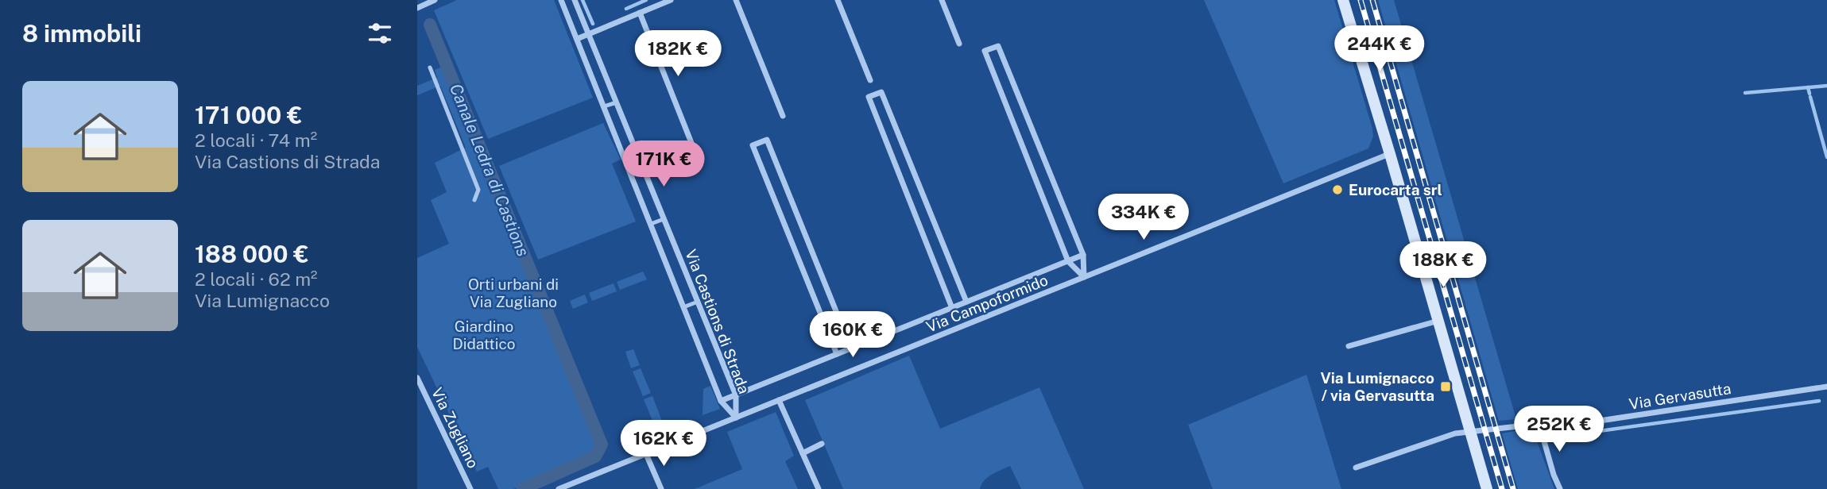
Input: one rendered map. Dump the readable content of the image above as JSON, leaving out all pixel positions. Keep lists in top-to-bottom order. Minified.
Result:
{"streets":{"street":["Via Campoformido","Via Castions di Strada","Via Gervasutta","Via Zugliano"]},"crossings":[["Via Campoformido","Via Castions di Strada"]],"water":["Canale Ledra di Castions"],"parks":["Orti urbani di Via Zugliano","Giardino Didattico"],"places":{"other":["Eurocarta srl"],"transit":["Via Lumignacco / via Gervasutta"]},"page":{"heading":"8 immobili","price":["244K €","182K €","171K €","334K €","188K €","160K €","252K €","162K €"],"list":[{"name":"171 000 €","note":"2 locali · 74 m² · Via Castions di Strada"},{"name":"188 000 €","note":"2 locali · 62 m² · Via Lumignacco"}]}}
